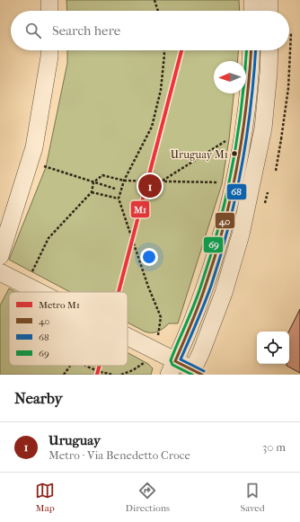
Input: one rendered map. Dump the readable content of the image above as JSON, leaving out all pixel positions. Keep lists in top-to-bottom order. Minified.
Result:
{"places":["Uruguay M1"],"lines":["metro line M1","transit line 40","transit line 68","transit line 69"],"legend":["Metro M1","40","68","69"],"north":"left","page":{"search":"Search here","pins":"1","heading":"Nearby","list":[{"mark":"1","name":"Uruguay","note":"Metro · Via Benedetto Croce","value":"30 m"}],"nav":["Map","Directions","Saved"]}}
